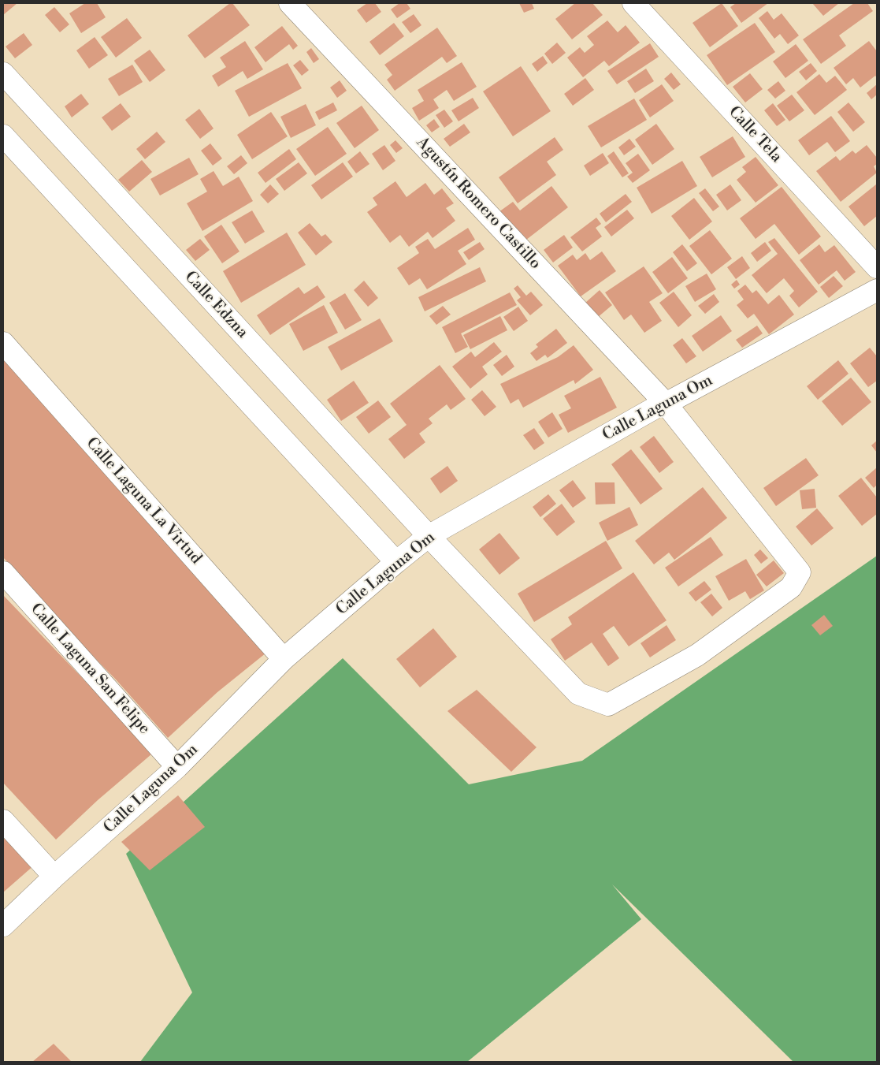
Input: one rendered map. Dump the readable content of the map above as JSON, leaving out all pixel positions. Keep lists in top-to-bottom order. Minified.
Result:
{"streets":{"street":["Calle Tela","Agustín Romero Castillo","Calle Edzna","Calle Laguna Om","Calle Laguna La Virtud","Calle Laguna San Felipe"]},"crossings":[["Agustín Romero Castillo","Calle Edzna"],["Agustín Romero Castillo","Calle Laguna Om"],["Calle Edzna","Calle Laguna Om"],["Calle Laguna Om","Calle Laguna La Virtud"],["Calle Laguna Om","Calle Laguna San Felipe"]]}
